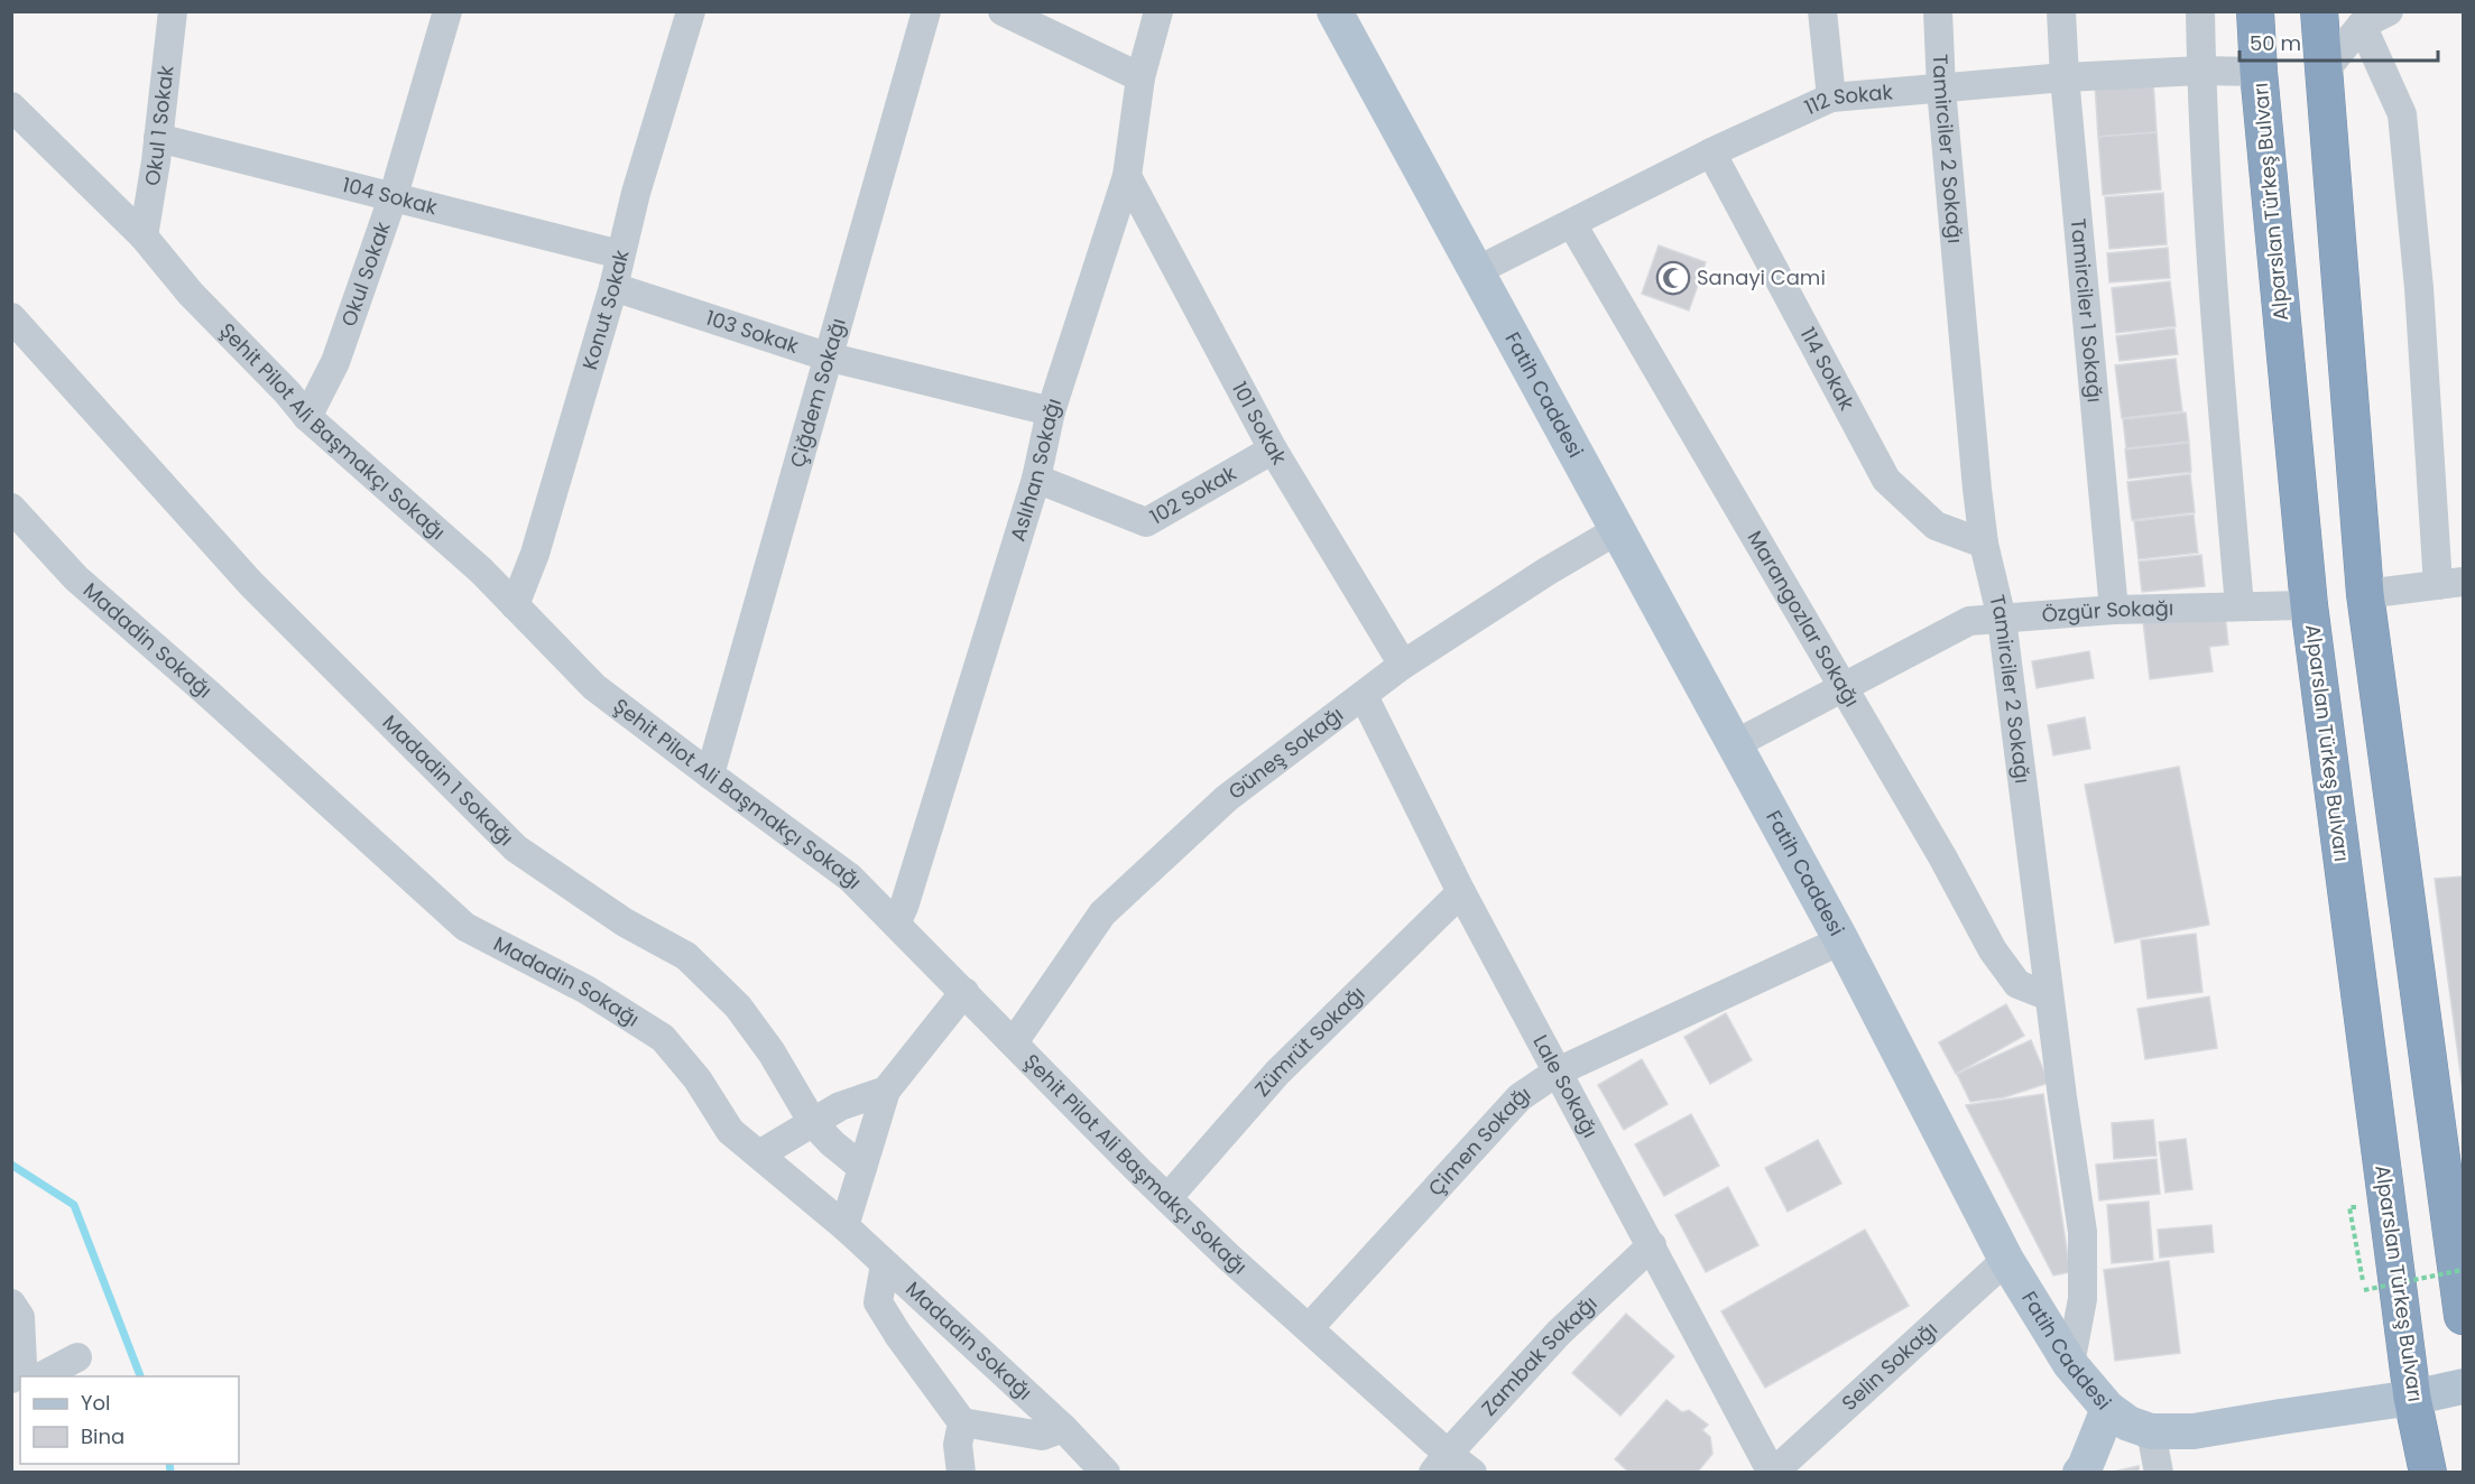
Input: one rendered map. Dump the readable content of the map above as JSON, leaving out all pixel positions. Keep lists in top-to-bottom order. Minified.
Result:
{"streets":{"highway":["Alparslan Türkeş Bulvarı"],"main road":["Fatih Caddesi"],"street":["112 Sokak","Okul 1 Sokak","Tamirciler 2 Sokağı","104 Sokak","Okul Sokak","Konut Sokak","Tamirciler 1 Sokağı","103 Sokak","114 Sokak","Çiğdem Sokağı","101 Sokak","Şehit Pilot Ali Başmakçı Sokağı","Aslıhan Sokağı","102 Sokak","Özgür Sokağı","Marangozlar Sokağı","Madadin Sokağı","Güneş Sokağı","Madadin 1 Sokağı","Zümrüt Sokağı","Lale Sokağı","Çimen Sokağı","Zambak Sokağı","Selin Sokağı"]},"crossings":[["112 Sokak","Tamirciler 2 Sokağı"],["112 Sokak","Alparslan Türkeş Bulvarı"],["112 Sokak","Tamirciler 1 Sokağı"],["112 Sokak","114 Sokak"],["112 Sokak","Fatih Caddesi"],["112 Sokak","Marangozlar Sokağı"],["Okul 1 Sokak","104 Sokak"],["Okul 1 Sokak","Şehit Pilot Ali Başmakçı Sokağı"],["Tamirciler 2 Sokağı","114 Sokak"],["Tamirciler 2 Sokağı","Fatih Caddesi"],["Tamirciler 2 Sokağı","Özgür Sokağı"],["Tamirciler 2 Sokağı","Marangozlar Sokağı"],["104 Sokak","Okul Sokak"],["104 Sokak","Konut Sokak"],["Alparslan Türkeş Bulvarı","Fatih Caddesi"],["Alparslan Türkeş Bulvarı","Özgür Sokağı"],["Okul Sokak","Şehit Pilot Ali Başmakçı Sokağı"],["Konut Sokak","103 Sokak"],["Konut Sokak","Şehit Pilot Ali Başmakçı Sokağı"],["Tamirciler 1 Sokağı","Özgür Sokağı"],["103 Sokak","Çiğdem Sokağı"],["103 Sokak","Aslıhan Sokağı"],["Çiğdem Sokağı","Şehit Pilot Ali Başmakçı Sokağı"],["Fatih Caddesi","Özgür Sokağı"],["Fatih Caddesi","Güneş Sokağı"],["Fatih Caddesi","Çimen Sokağı"],["Fatih Caddesi","Selin Sokağı"],["101 Sokak","Aslıhan Sokağı"],["101 Sokak","102 Sokak"],["101 Sokak","Güneş Sokağı"],["Şehit Pilot Ali Başmakçı Sokağı","Aslıhan Sokağı"],["Şehit Pilot Ali Başmakçı Sokağı","Güneş Sokağı"],["Şehit Pilot Ali Başmakçı Sokağı","Zümrüt Sokağı"],["Şehit Pilot Ali Başmakçı Sokağı","Çimen Sokağı"],["Şehit Pilot Ali Başmakçı Sokağı","Zambak Sokağı"],["Aslıhan Sokağı","102 Sokak"],["Özgür Sokağı","Marangozlar Sokağı"],["Güneş Sokağı","Lale Sokağı"],["Zümrüt Sokağı","Lale Sokağı"],["Lale Sokağı","Çimen Sokağı"],["Lale Sokağı","Zambak Sokağı"],["Lale Sokağı","Selin Sokağı"]],"places":{"mosque":["Sanayi Cami"]},"legend":["Yol","Bina"],"scale_bar":"50 m"}
